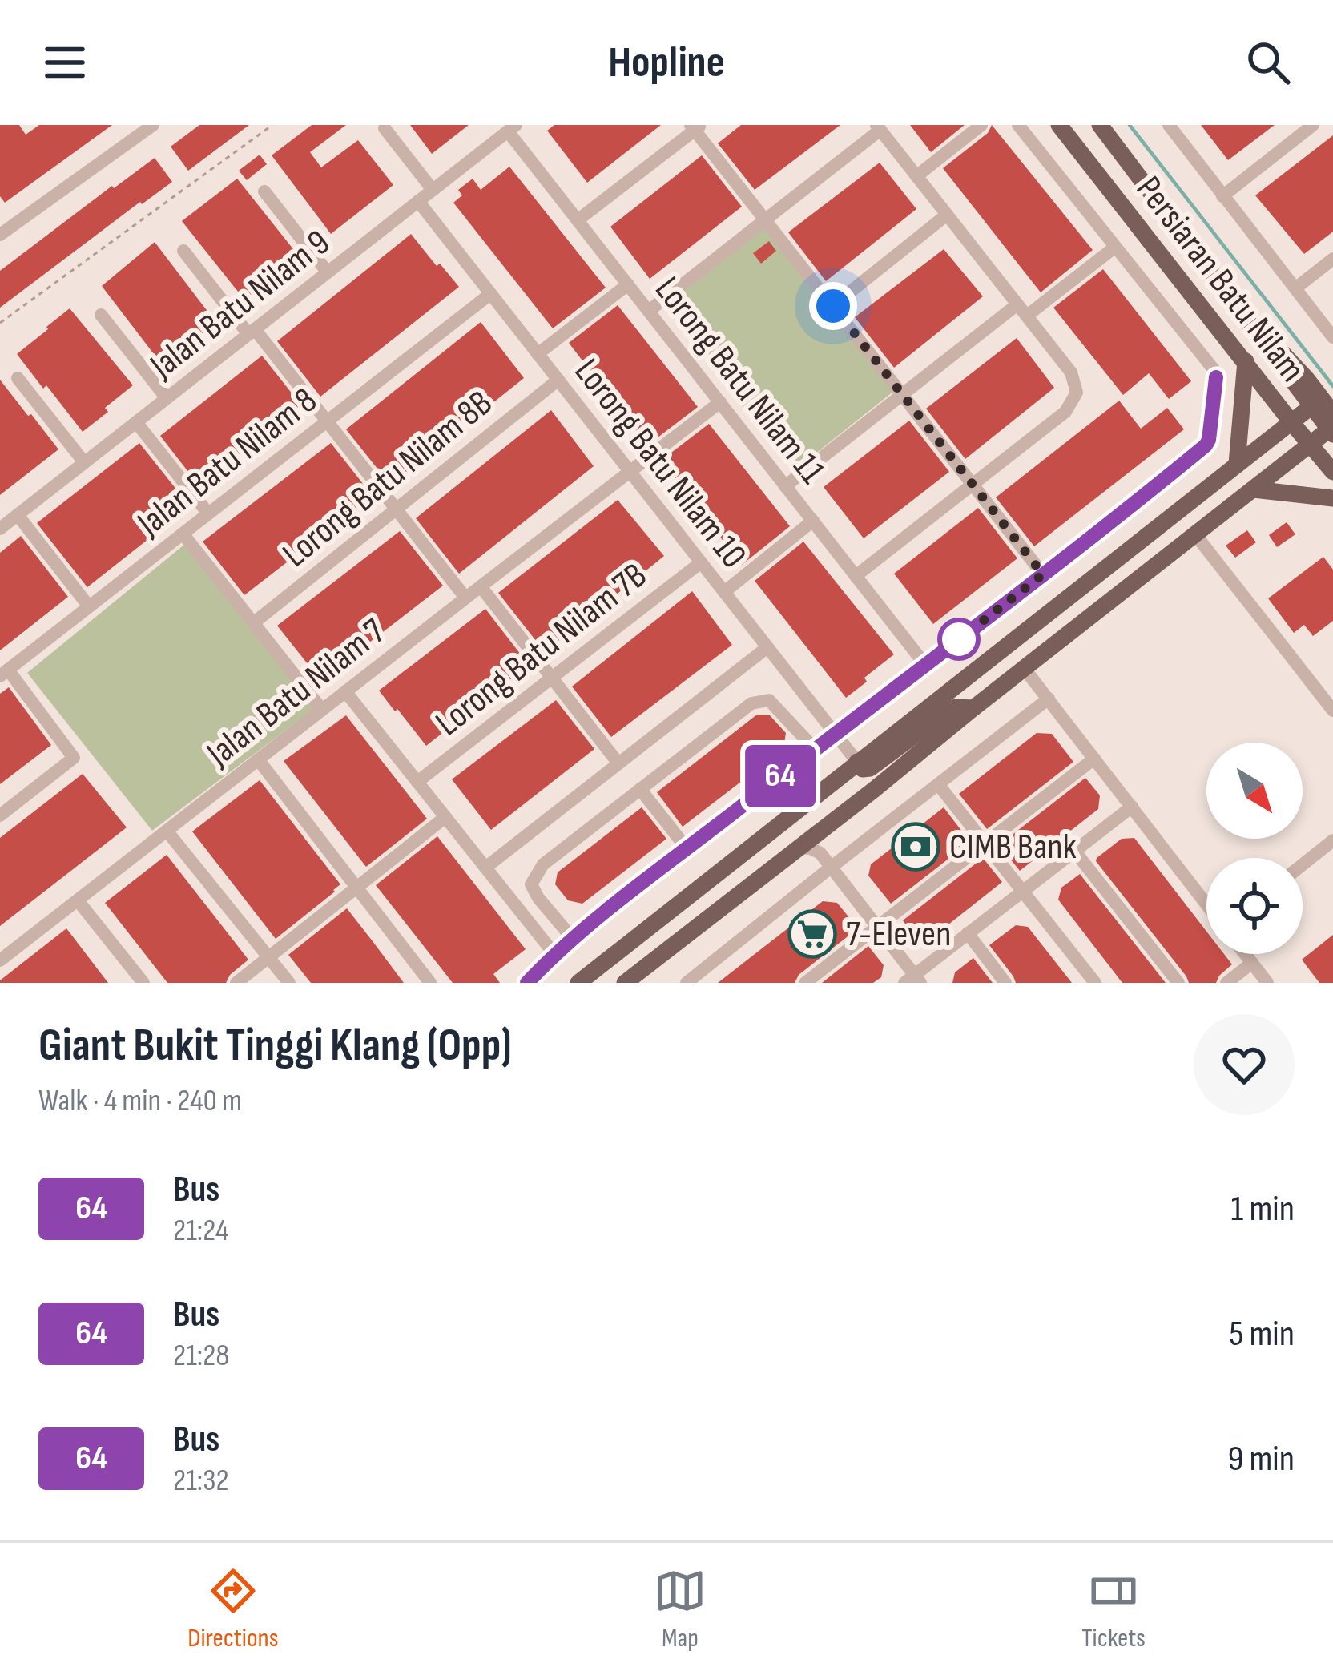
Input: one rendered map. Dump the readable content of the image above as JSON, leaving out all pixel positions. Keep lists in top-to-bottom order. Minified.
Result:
{"streets":{"main road":["Persiaran Batu Nilam"],"street":["Jalan Batu Nilam 9","Lorong Batu Nilam 11","Jalan Batu Nilam 8","Lorong Batu Nilam 10","Lorong Batu Nilam 8B","Lorong Batu Nilam 7B","Jalan Batu Nilam 7"]},"crossings":[["Jalan Batu Nilam 9","Lorong Batu Nilam 11"],["Jalan Batu Nilam 9","Lorong Batu Nilam 10"],["Lorong Batu Nilam 11","Jalan Batu Nilam 7"],["Jalan Batu Nilam 8","Lorong Batu Nilam 10"],["Lorong Batu Nilam 10","Lorong Batu Nilam 8B"],["Lorong Batu Nilam 10","Lorong Batu Nilam 7B"],["Lorong Batu Nilam 10","Jalan Batu Nilam 7"]],"places":{"bank":["CIMB Bank"],"supermarket":["7-Eleven"]},"lines":["bus line 64"],"north":"bottom right","page":{"header":"Hopline","on_map":"64","heading":["Giant Bukit Tinggi Klang (Opp)","Walk · 4 min · 240 m"],"list":[{"mark":"64","name":"Bus","note":"21:24","value":"1 min"},{"mark":"64","name":"Bus","note":"21:28","value":"5 min"},{"mark":"64","name":"Bus","note":"21:32","value":"9 min"}],"tabs":["Directions","Map","Tickets"]}}
